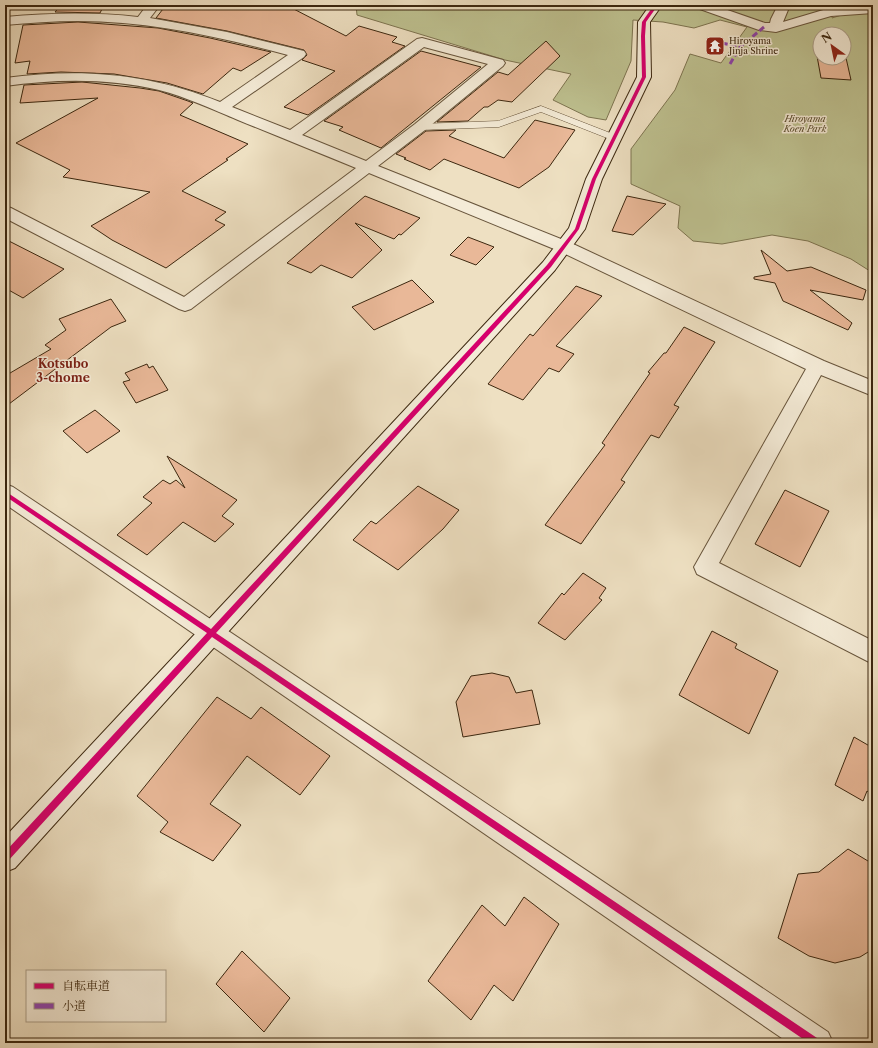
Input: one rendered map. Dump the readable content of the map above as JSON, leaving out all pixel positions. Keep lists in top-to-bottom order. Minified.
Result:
{"districts":["Kotsubo 3-chome"],"parks":["Hiroyama Koen Park"],"places":{"temple":["Hiroyama Jinja Shrine"]},"legend":["自転車道","小道"],"north":"top left"}
